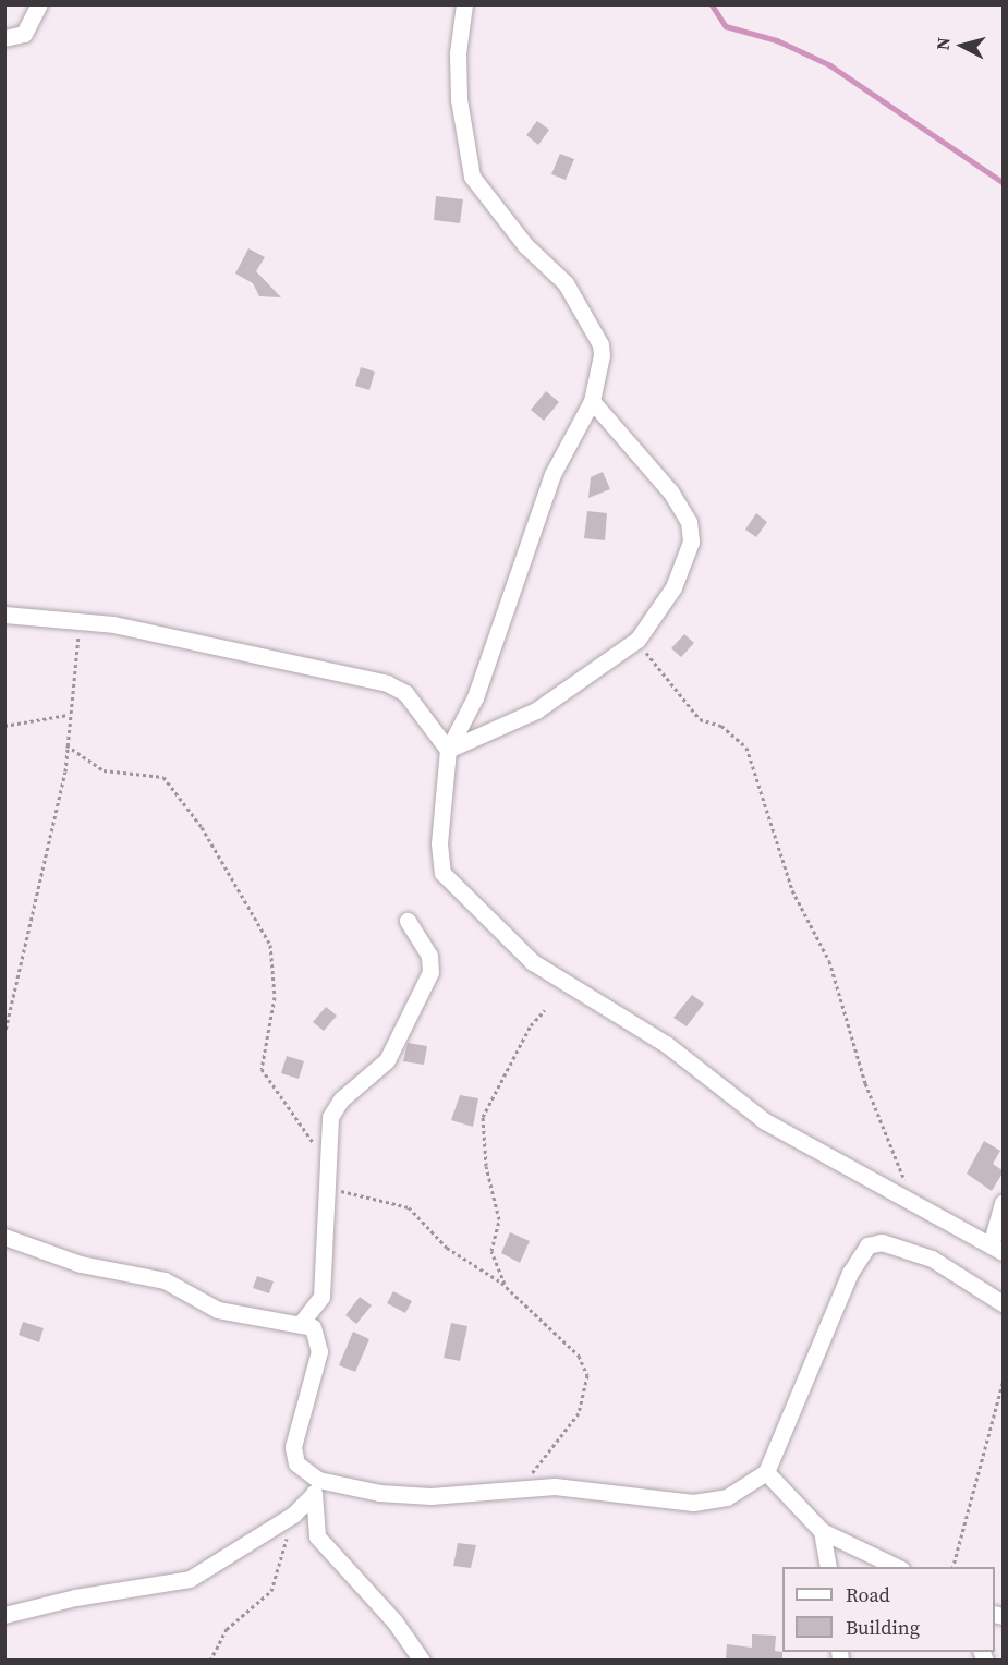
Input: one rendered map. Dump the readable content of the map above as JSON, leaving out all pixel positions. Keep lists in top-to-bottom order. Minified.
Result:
{"legend":["Road","Building"],"north":"left"}
